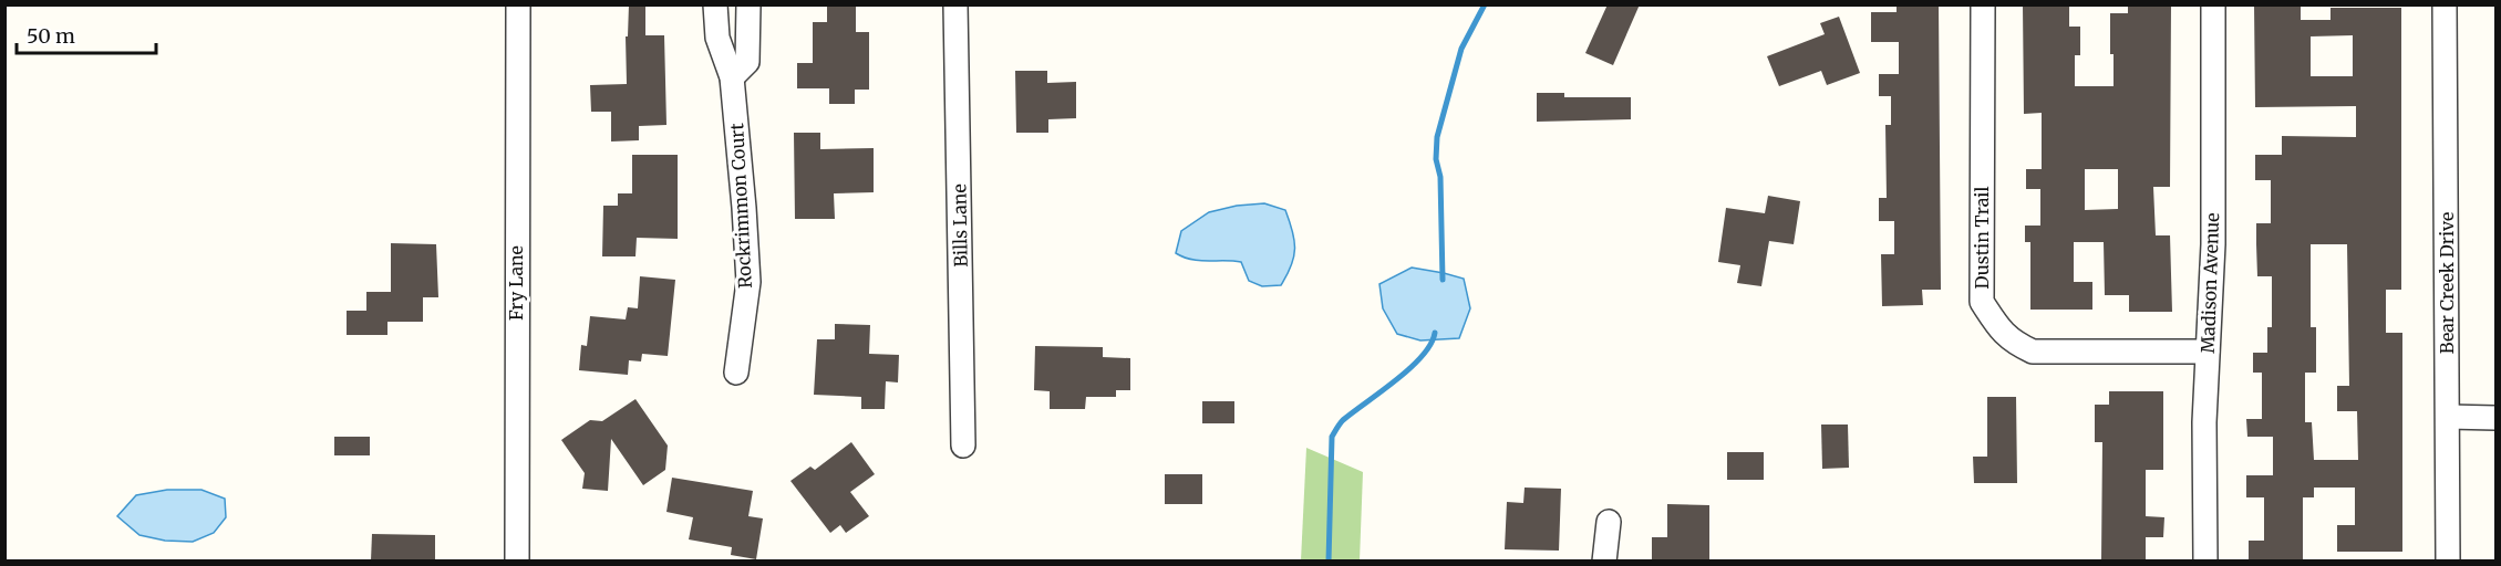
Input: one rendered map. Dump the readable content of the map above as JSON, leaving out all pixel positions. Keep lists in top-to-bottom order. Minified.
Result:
{"streets":{"street":["Rockrimmon Court","Bills Lane","Dustin Trail","Fry Lane","Madison Avenue","Bear Creek Drive"]},"crossings":[["Dustin Trail","Madison Avenue"]],"scale_bar":"50 m"}
